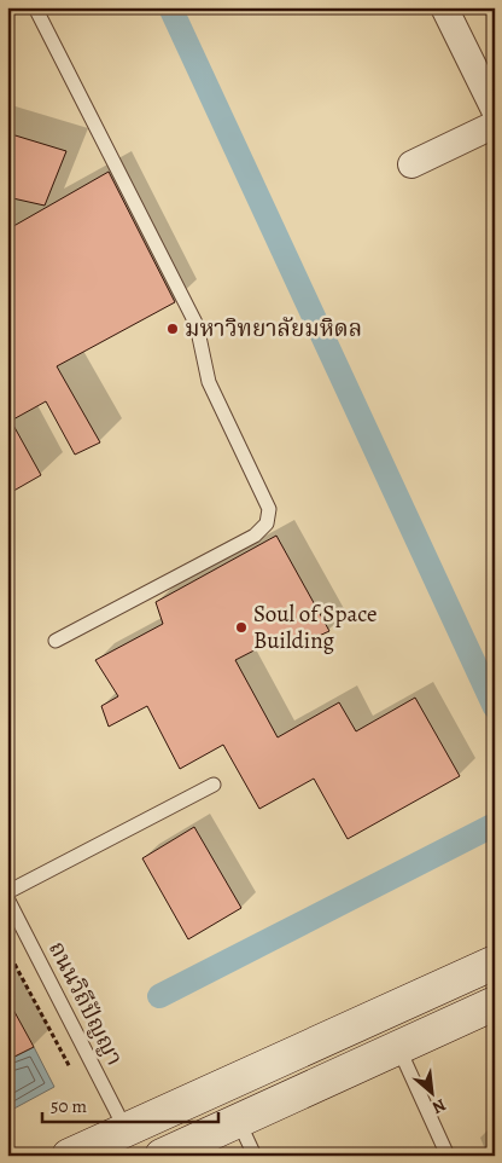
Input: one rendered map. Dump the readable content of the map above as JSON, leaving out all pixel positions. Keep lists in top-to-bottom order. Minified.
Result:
{"streets":{"lane":["ถนนวิถีปัญญา"]},"places":["มหาวิทยาลัยมหิดล","Soul of Space Building"],"scale_bar":"50 m","north":"bottom right"}
